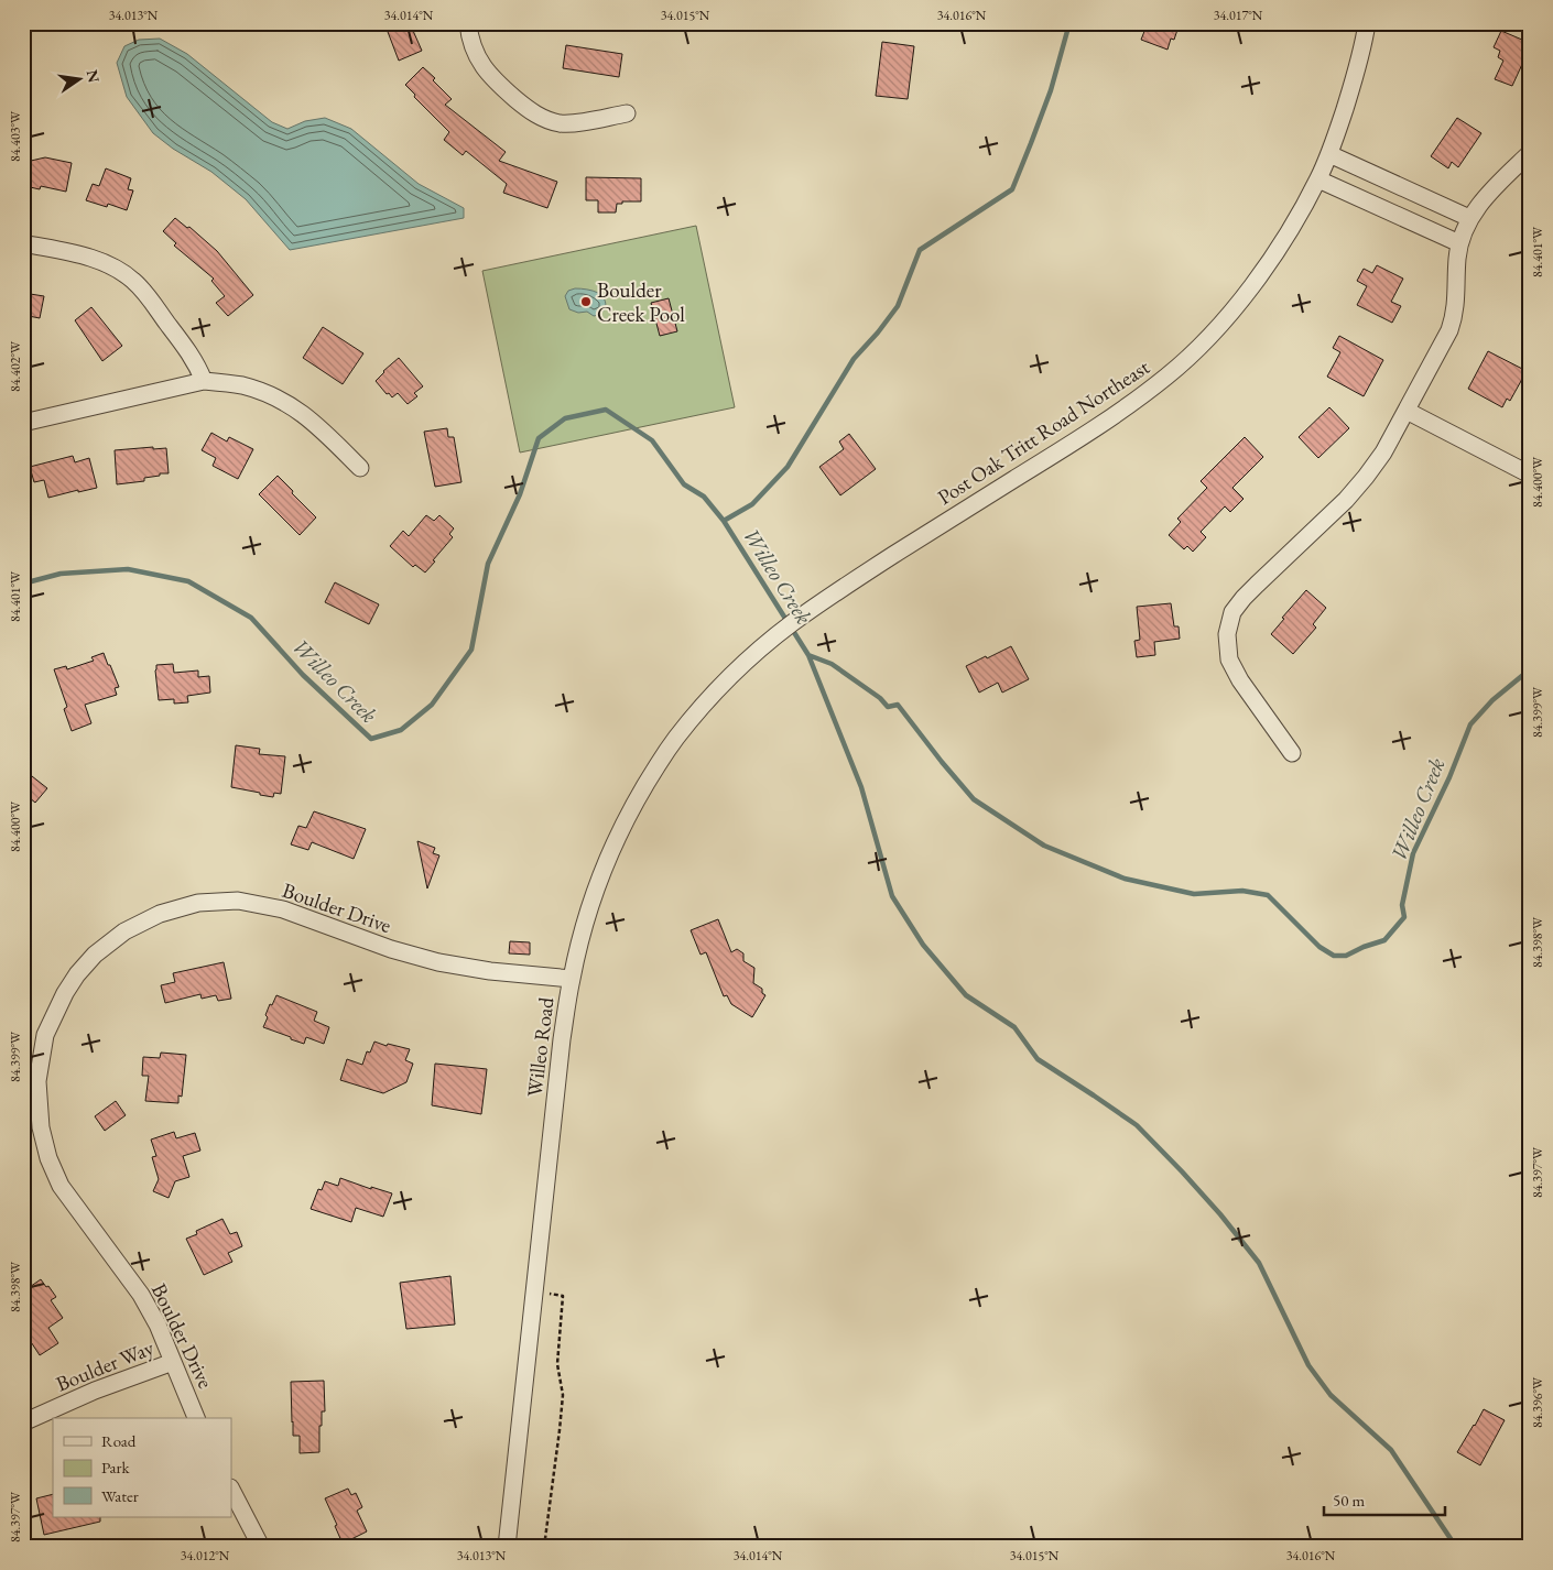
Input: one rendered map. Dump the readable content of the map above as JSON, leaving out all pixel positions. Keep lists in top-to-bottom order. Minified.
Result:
{"streets":{"street":["Post Oak Tritt Road Northeast","Boulder Drive","Willeo Road","Boulder Way"]},"crossings":[["Post Oak Tritt Road Northeast","Willeo Road"],["Boulder Drive","Willeo Road"],["Boulder Drive","Boulder Way"]],"water":["Willeo Creek"],"places":["Boulder Creek Pool"],"legend":["Road","Park","Water"],"scale_bar":"50 m","north":"right","coordinates":["34.013°N","34.014°N","34.015°N","34.016°N","34.017°N","84.403°W","84.401°W","84.402°W","84.400°W","84.399°W","84.398°W","84.397°W","84.396°W","34.012°N"]}
